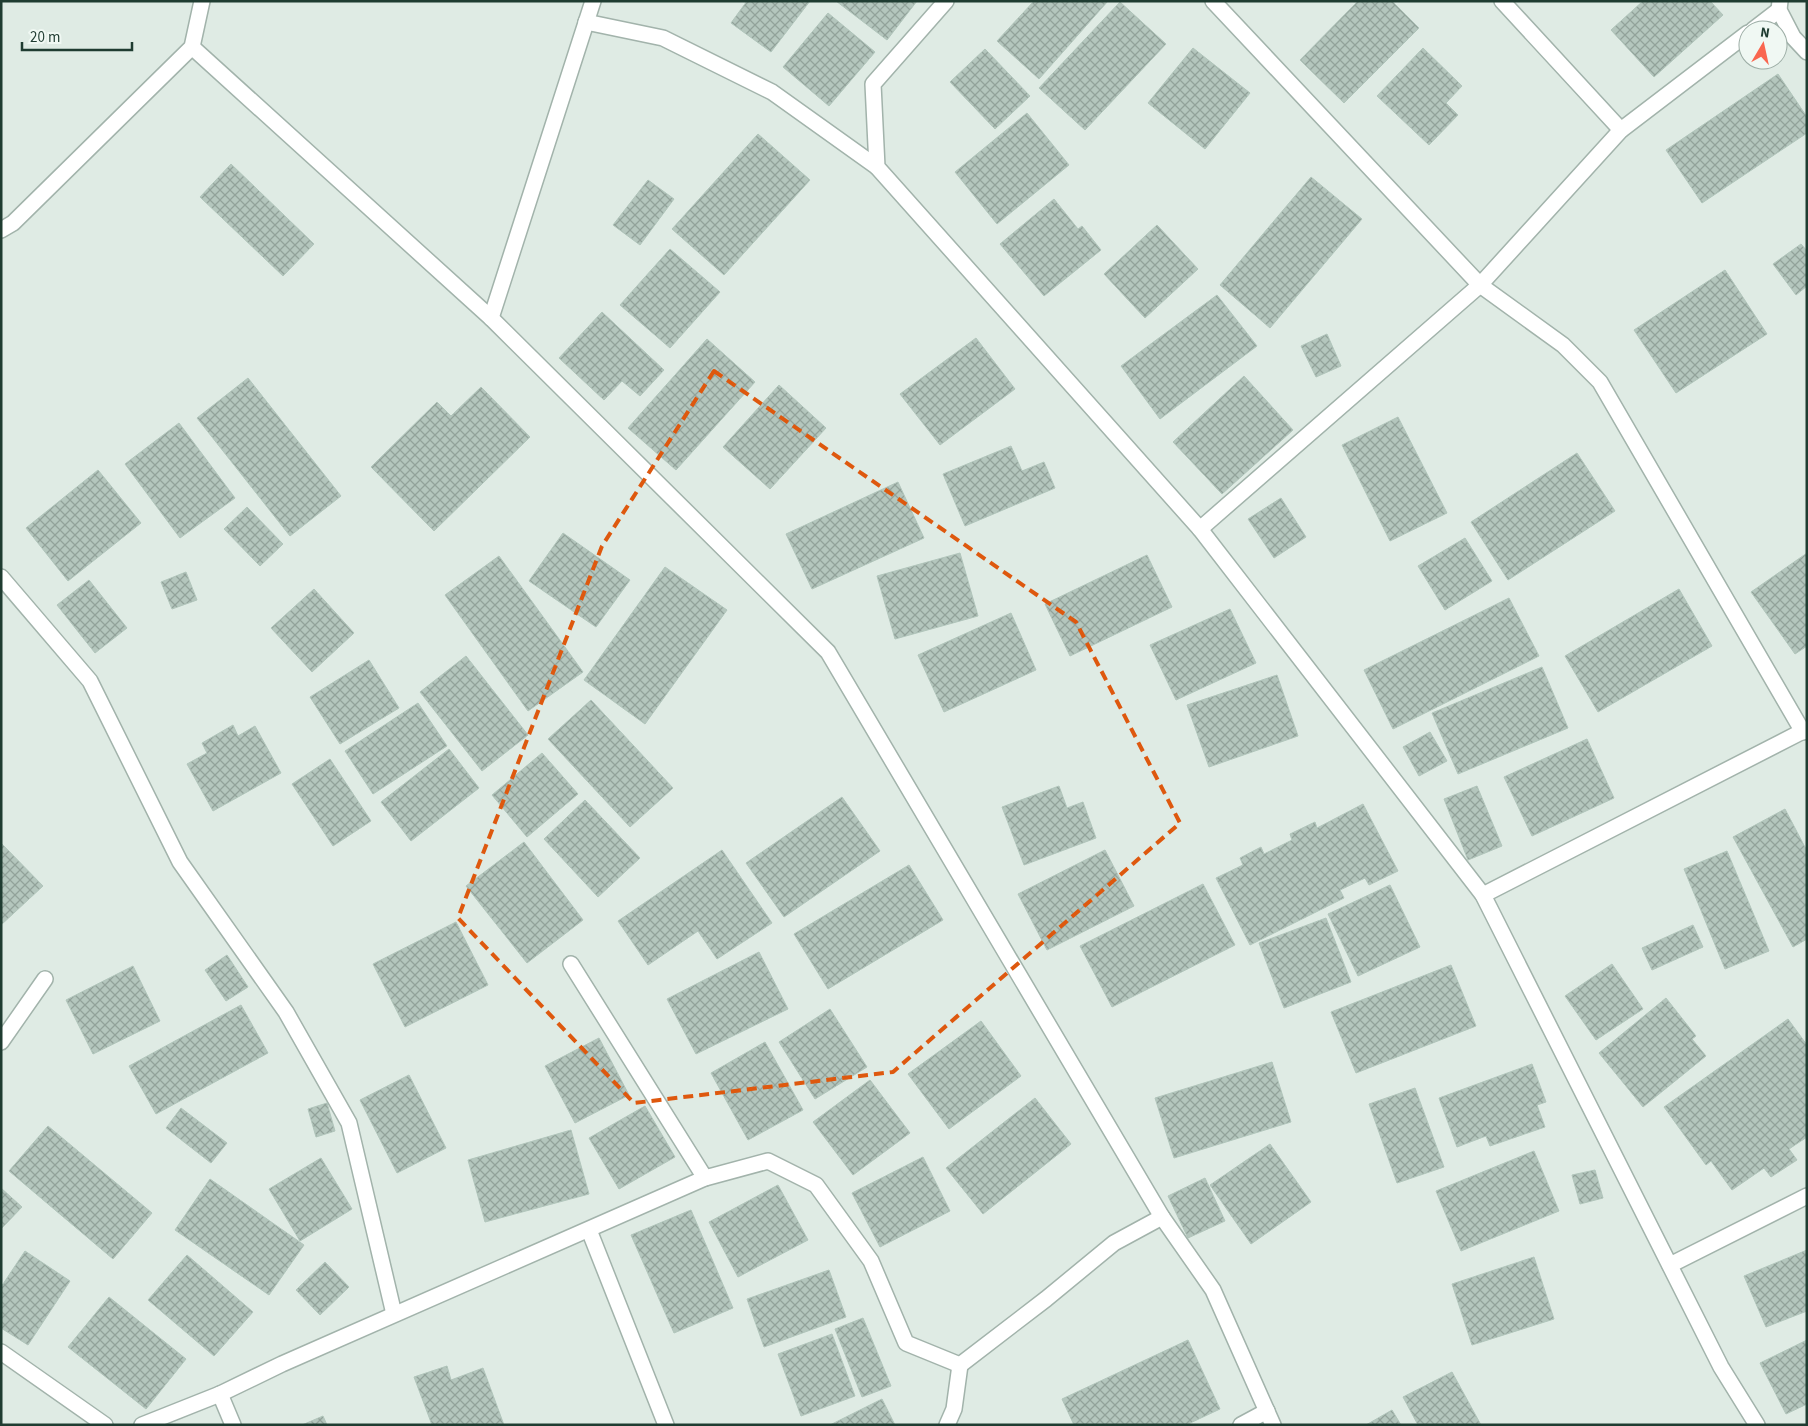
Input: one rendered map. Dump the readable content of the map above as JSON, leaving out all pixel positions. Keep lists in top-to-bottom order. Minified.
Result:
{"scale_bar":"20 m","north":"top"}
